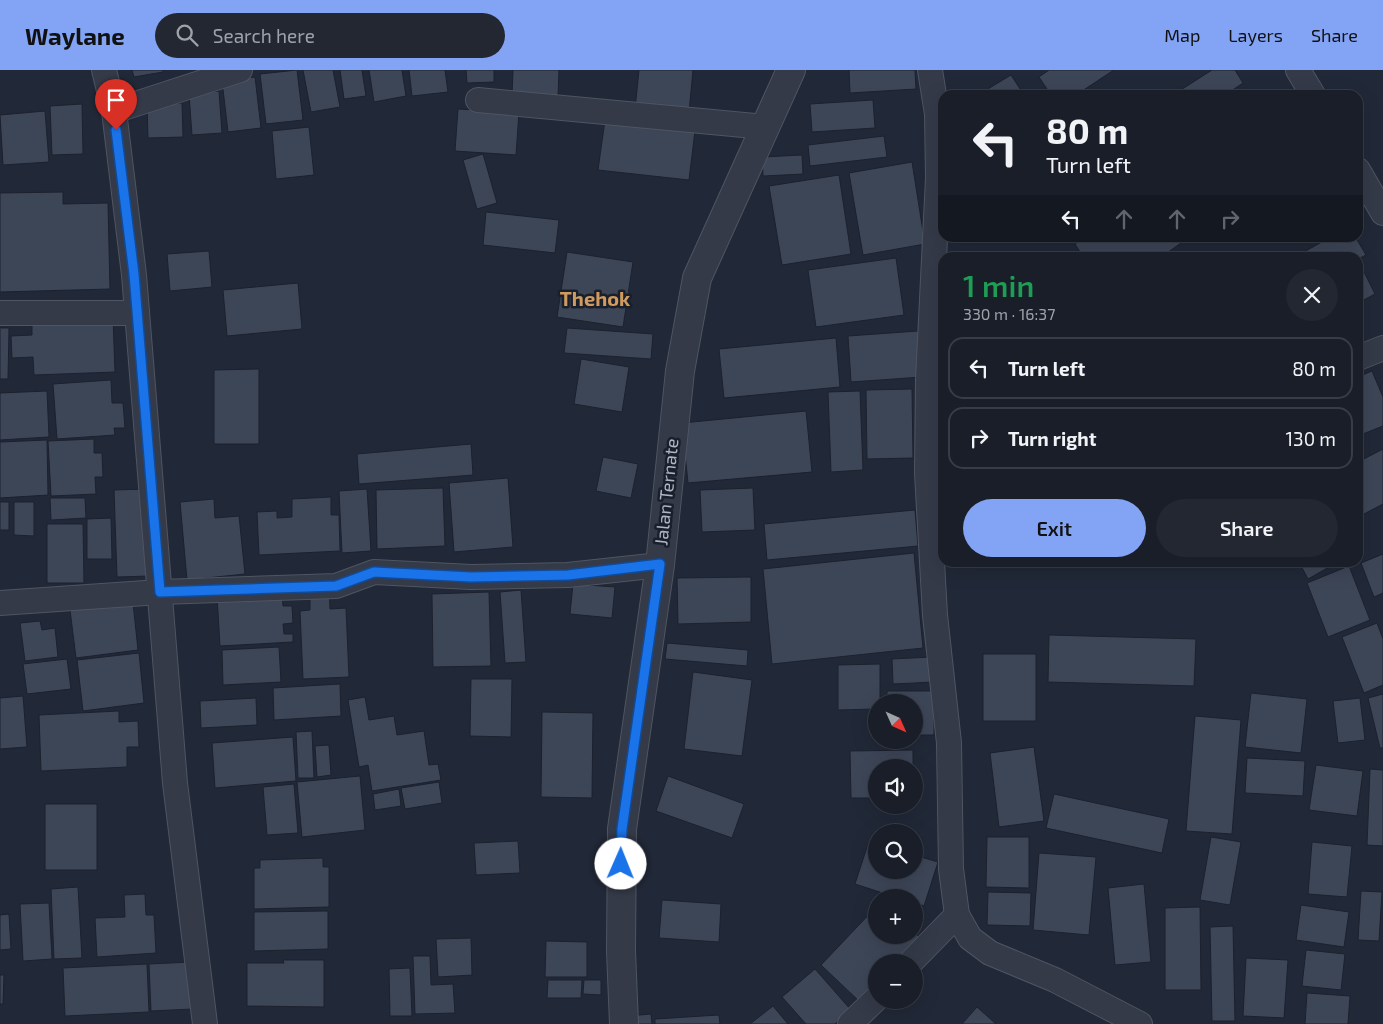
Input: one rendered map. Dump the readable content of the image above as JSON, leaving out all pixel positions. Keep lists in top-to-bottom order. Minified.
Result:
{"streets":{"street":["Jalan Ternate"]},"districts":["Thehok"],"north":"bottom right","page":{"header":"Waylane","search":"Search here","nav":["Map","Layers","Share"],"turn":["80 m","Turn left"],"heading":["1 min","330 m · 16:37"],"list":[{"name":"Turn left","value":"80 m"},{"name":"Turn right","value":"130 m"}],"buttons":["Exit","Share"],"map_buttons":["+","−"]}}
